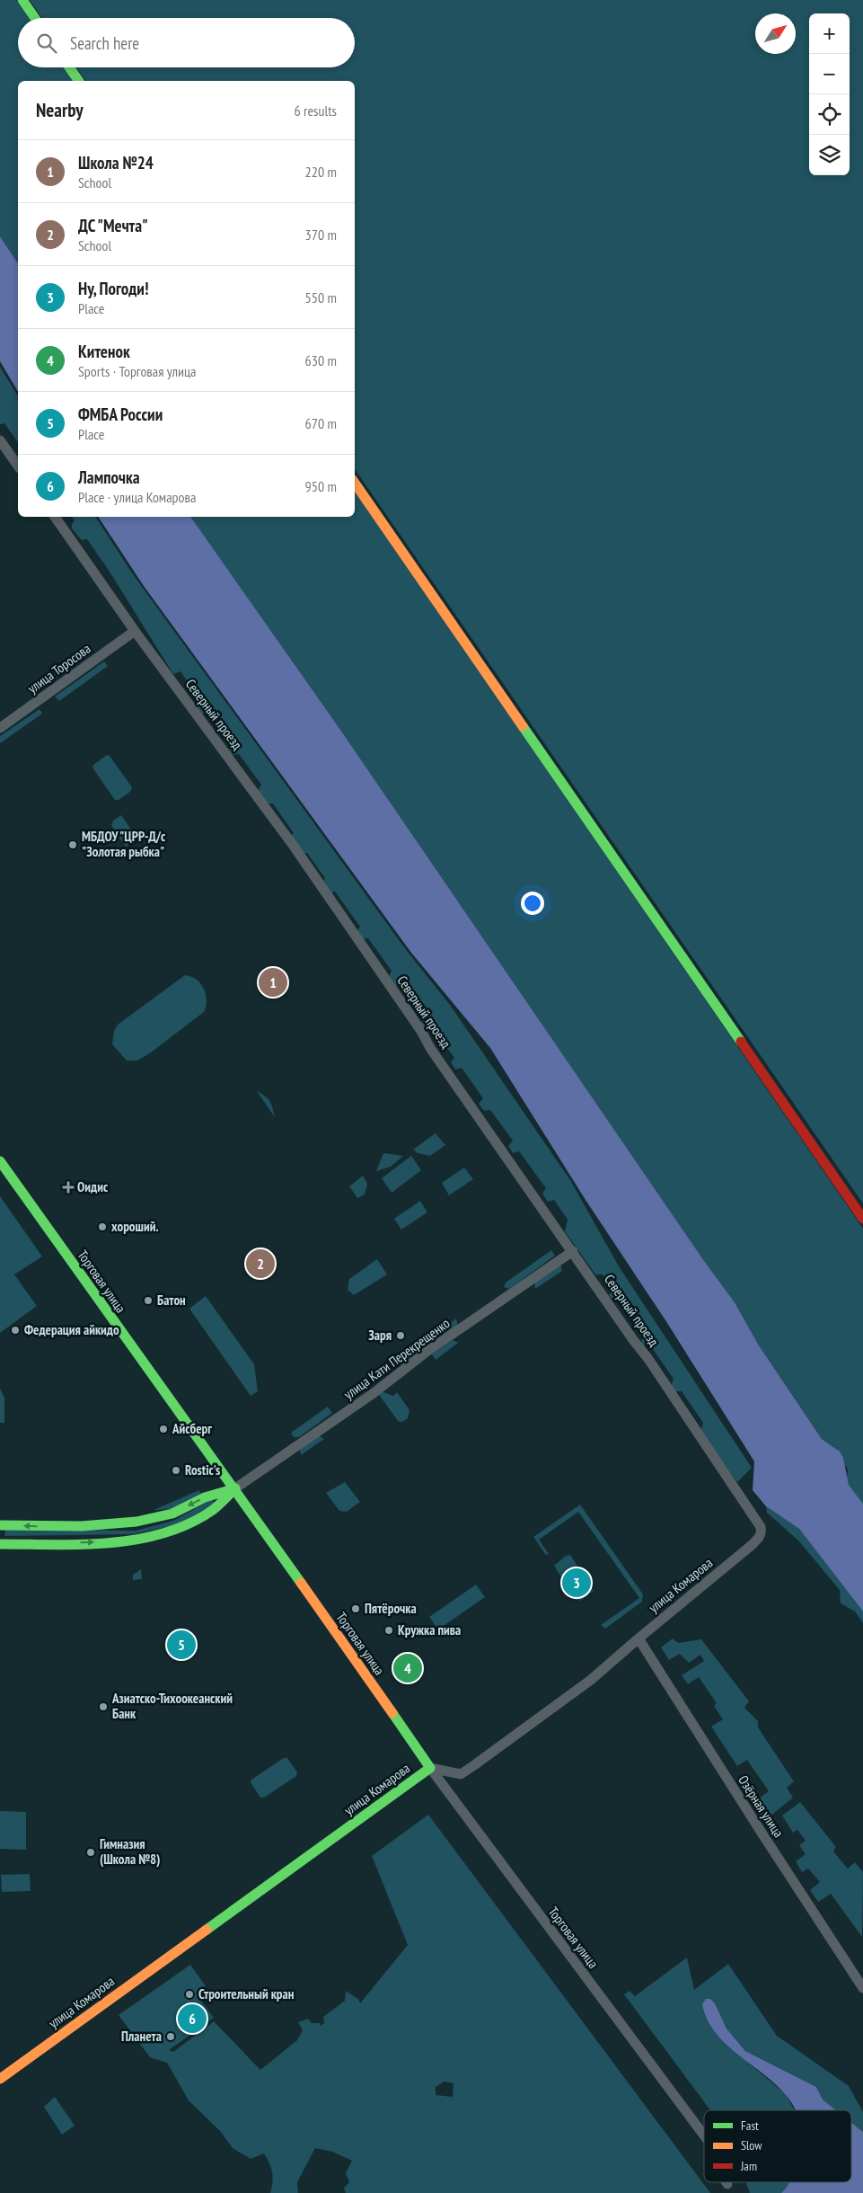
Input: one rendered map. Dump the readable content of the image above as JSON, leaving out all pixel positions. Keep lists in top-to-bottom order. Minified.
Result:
{"streets":{"street":["улица Торосова","Северный проезд","Торговая улица","улица Кати Перекрещенко","улица Комарова","Озёрная улица"]},"crossings":[["улица Торосова","Северный проезд"],["Северный проезд","улица Кати Перекрещенко"],["Северный проезд","улица Комарова"],["Торговая улица","улица Кати Перекрещенко"],["Торговая улица","улица Комарова"],["улица Комарова","Озёрная улица"]],"places":{"other":["МБДОУ \"ЦРР-Д/с \"Золотая рыбка\"","хороший.","Батон","Федерация айкидо","Заря","Айсберг","Rostic's","Пятёрочка","Кружка пива","Азиатско-Тихоокеанский Банк","Гимназия (Школа №8)","Строительный кран","Планета"],"health":["Оидис"]},"legend":["Fast","Slow","Jam"],"north":"top right","page":{"map_buttons":["+","−"],"search":"Search here","heading":["Nearby","6 results"],"list":[{"mark":"1","name":"Школа №24","note":"School","value":"220 m"},{"mark":"2","name":"ДС \"Мечта\"","note":"School","value":"370 m"},{"mark":"3","name":"Ну, Погоди!","note":"Place","value":"550 m"},{"mark":"4","name":"Китенок","note":"Sports · Торговая улица","value":"630 m"},{"mark":"5","name":"ФМБА России","note":"Place","value":"670 m"},{"mark":"6","name":"Лампочка","note":"Place · улица Комарова","value":"950 m"}],"pins":["1","2","3","5","4","6"]}}
